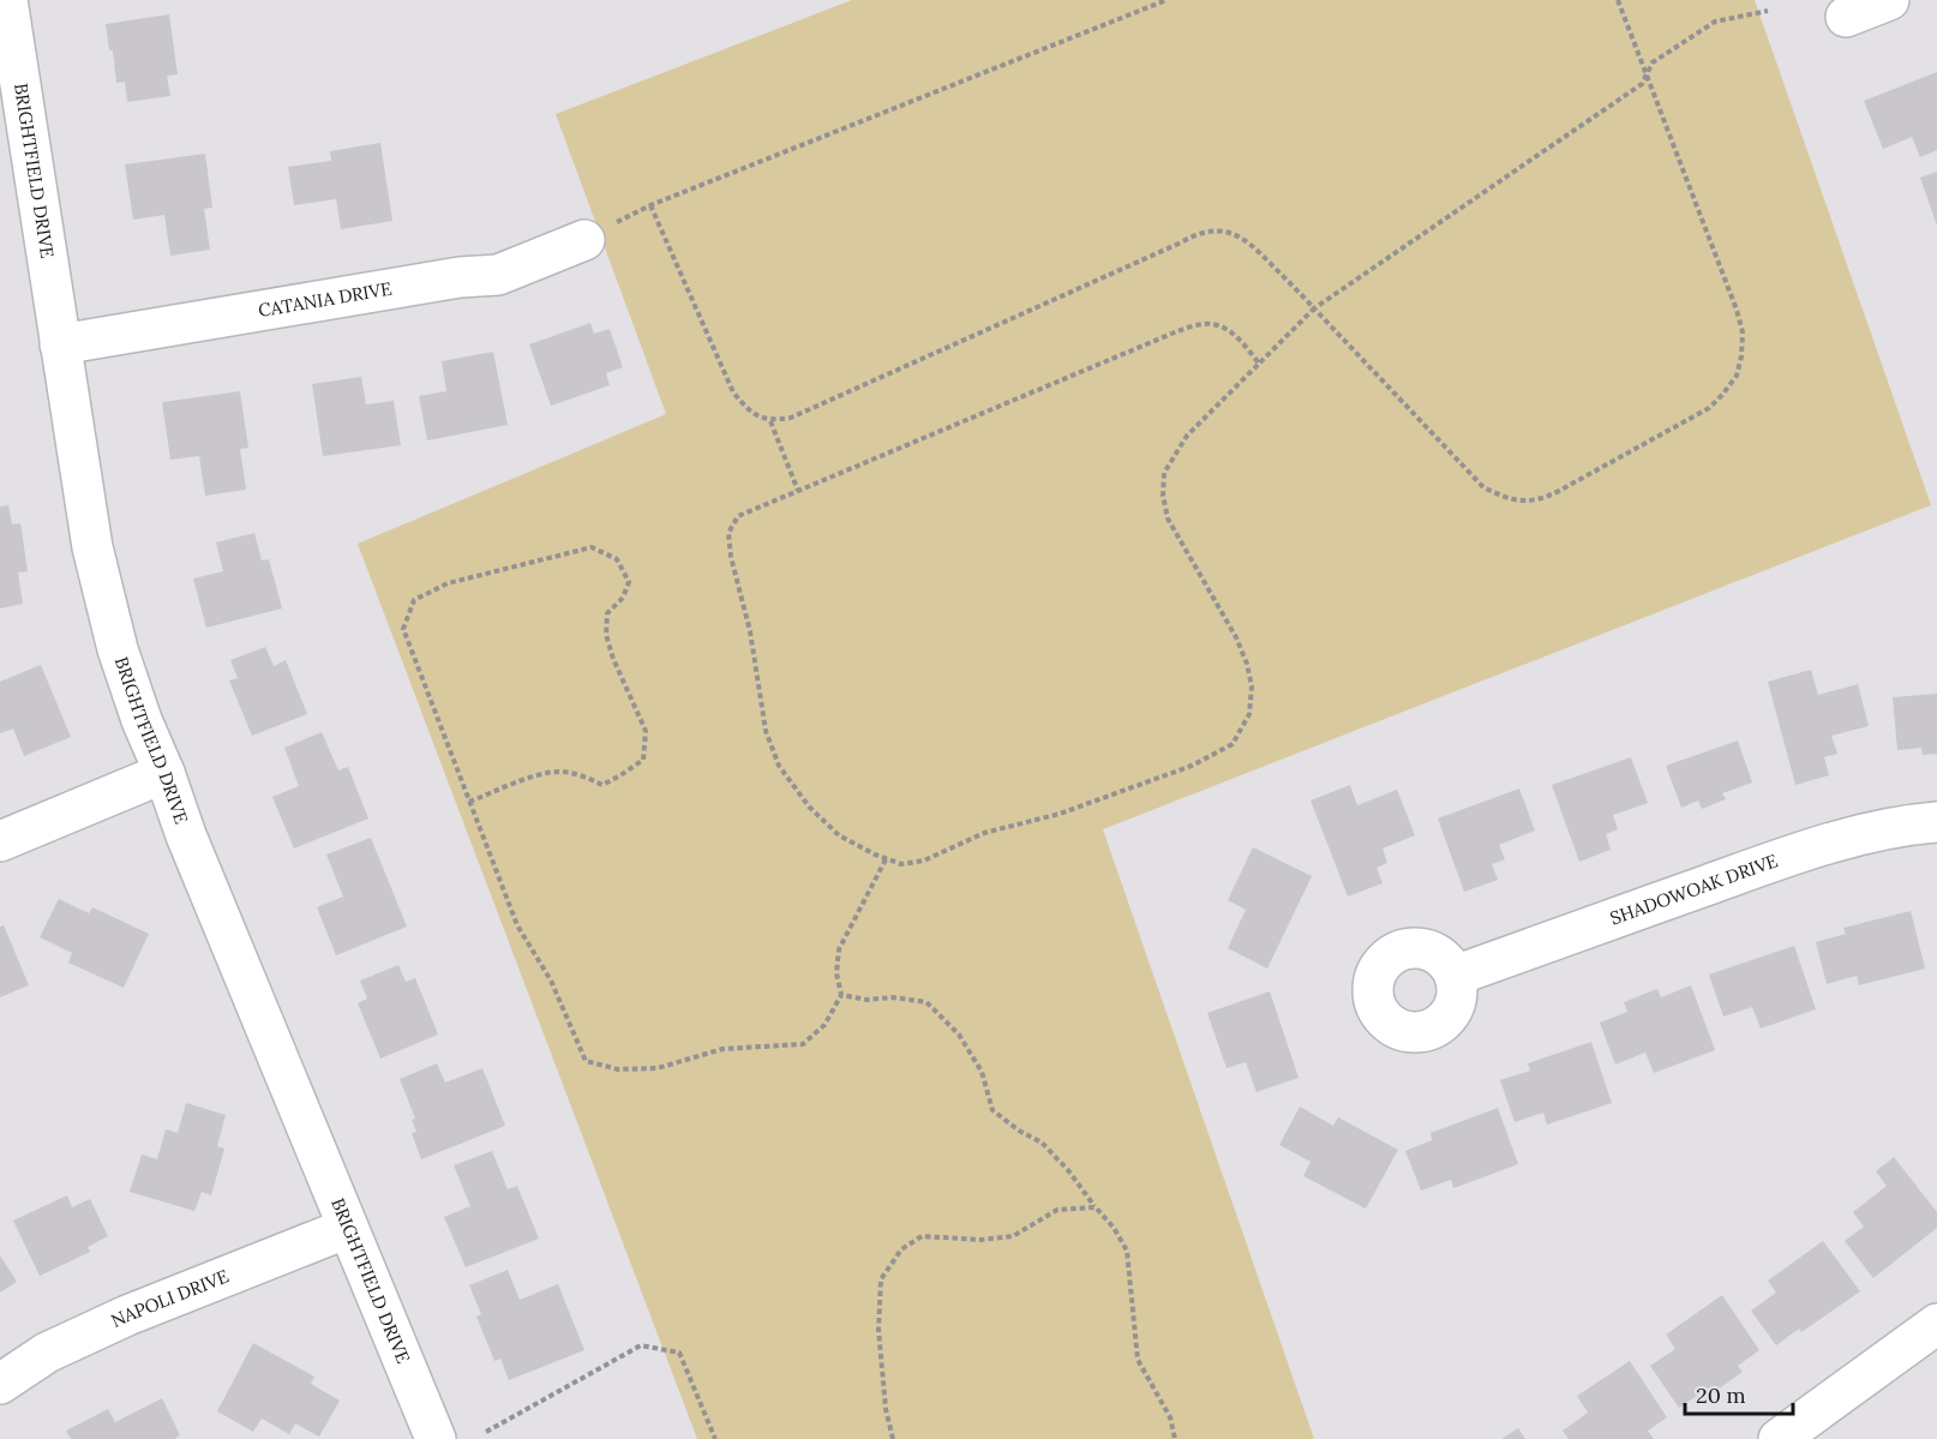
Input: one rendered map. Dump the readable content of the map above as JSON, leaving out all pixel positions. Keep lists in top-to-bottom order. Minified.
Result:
{"streets":{"street":["BRIGHTFIELD DRIVE","CATANIA DRIVE","SHADOWOAK DRIVE","NAPOLI DRIVE"]},"crossings":[["BRIGHTFIELD DRIVE","CATANIA DRIVE"],["BRIGHTFIELD DRIVE","NAPOLI DRIVE"]],"scale_bar":"20 m"}
